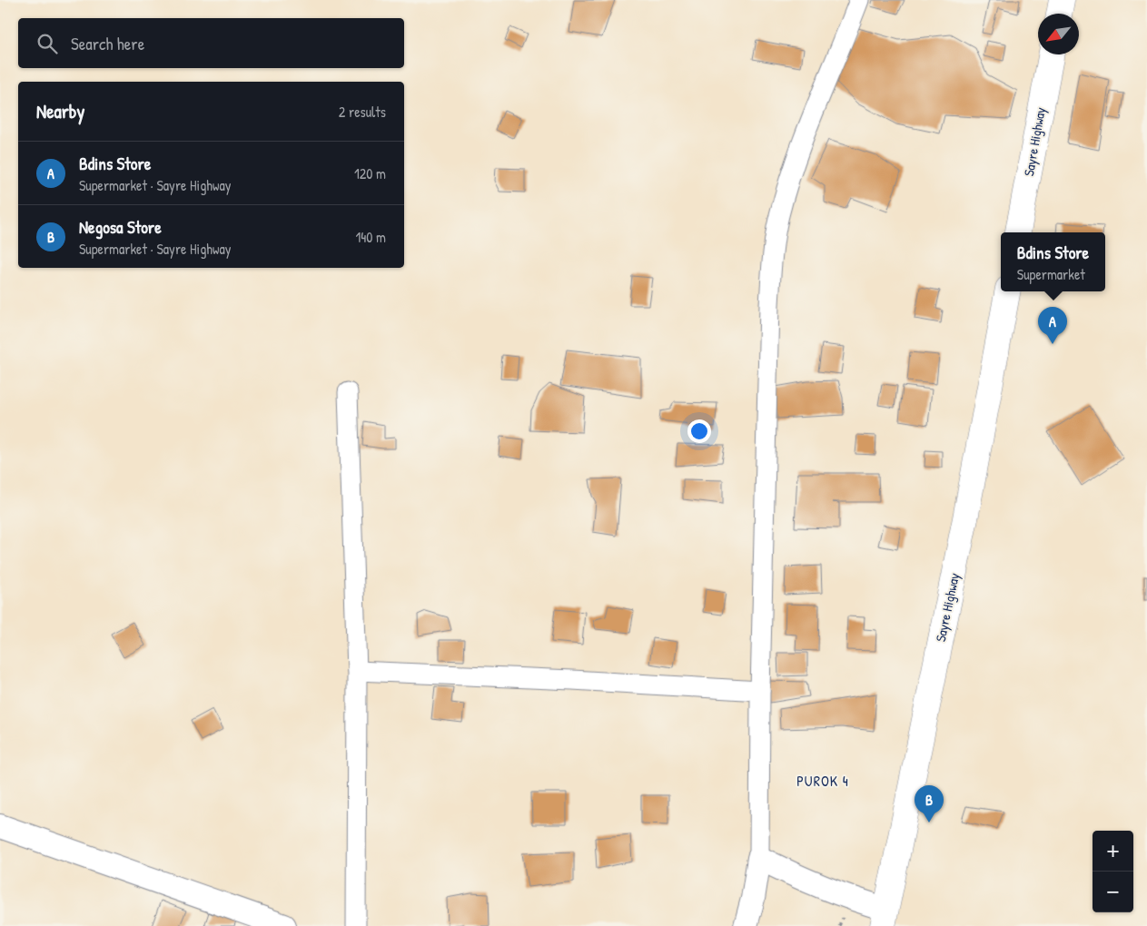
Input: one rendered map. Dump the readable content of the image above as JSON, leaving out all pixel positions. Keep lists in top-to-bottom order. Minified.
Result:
{"streets":{"highway":["Sayre Highway"]},"districts":["PUROK 4"],"north":"bottom left","page":{"search":"Search here","heading":["Nearby","2 results"],"list":[{"mark":"A","name":"Bdins Store","note":"Supermarket · Sayre Highway","value":"120 m"},{"mark":"B","name":"Negosa Store","note":"Supermarket · Sayre Highway","value":"140 m"}],"popup":["Bdins Store","Supermarket"],"pins":["A","B"],"map_buttons":["+","−"]}}
